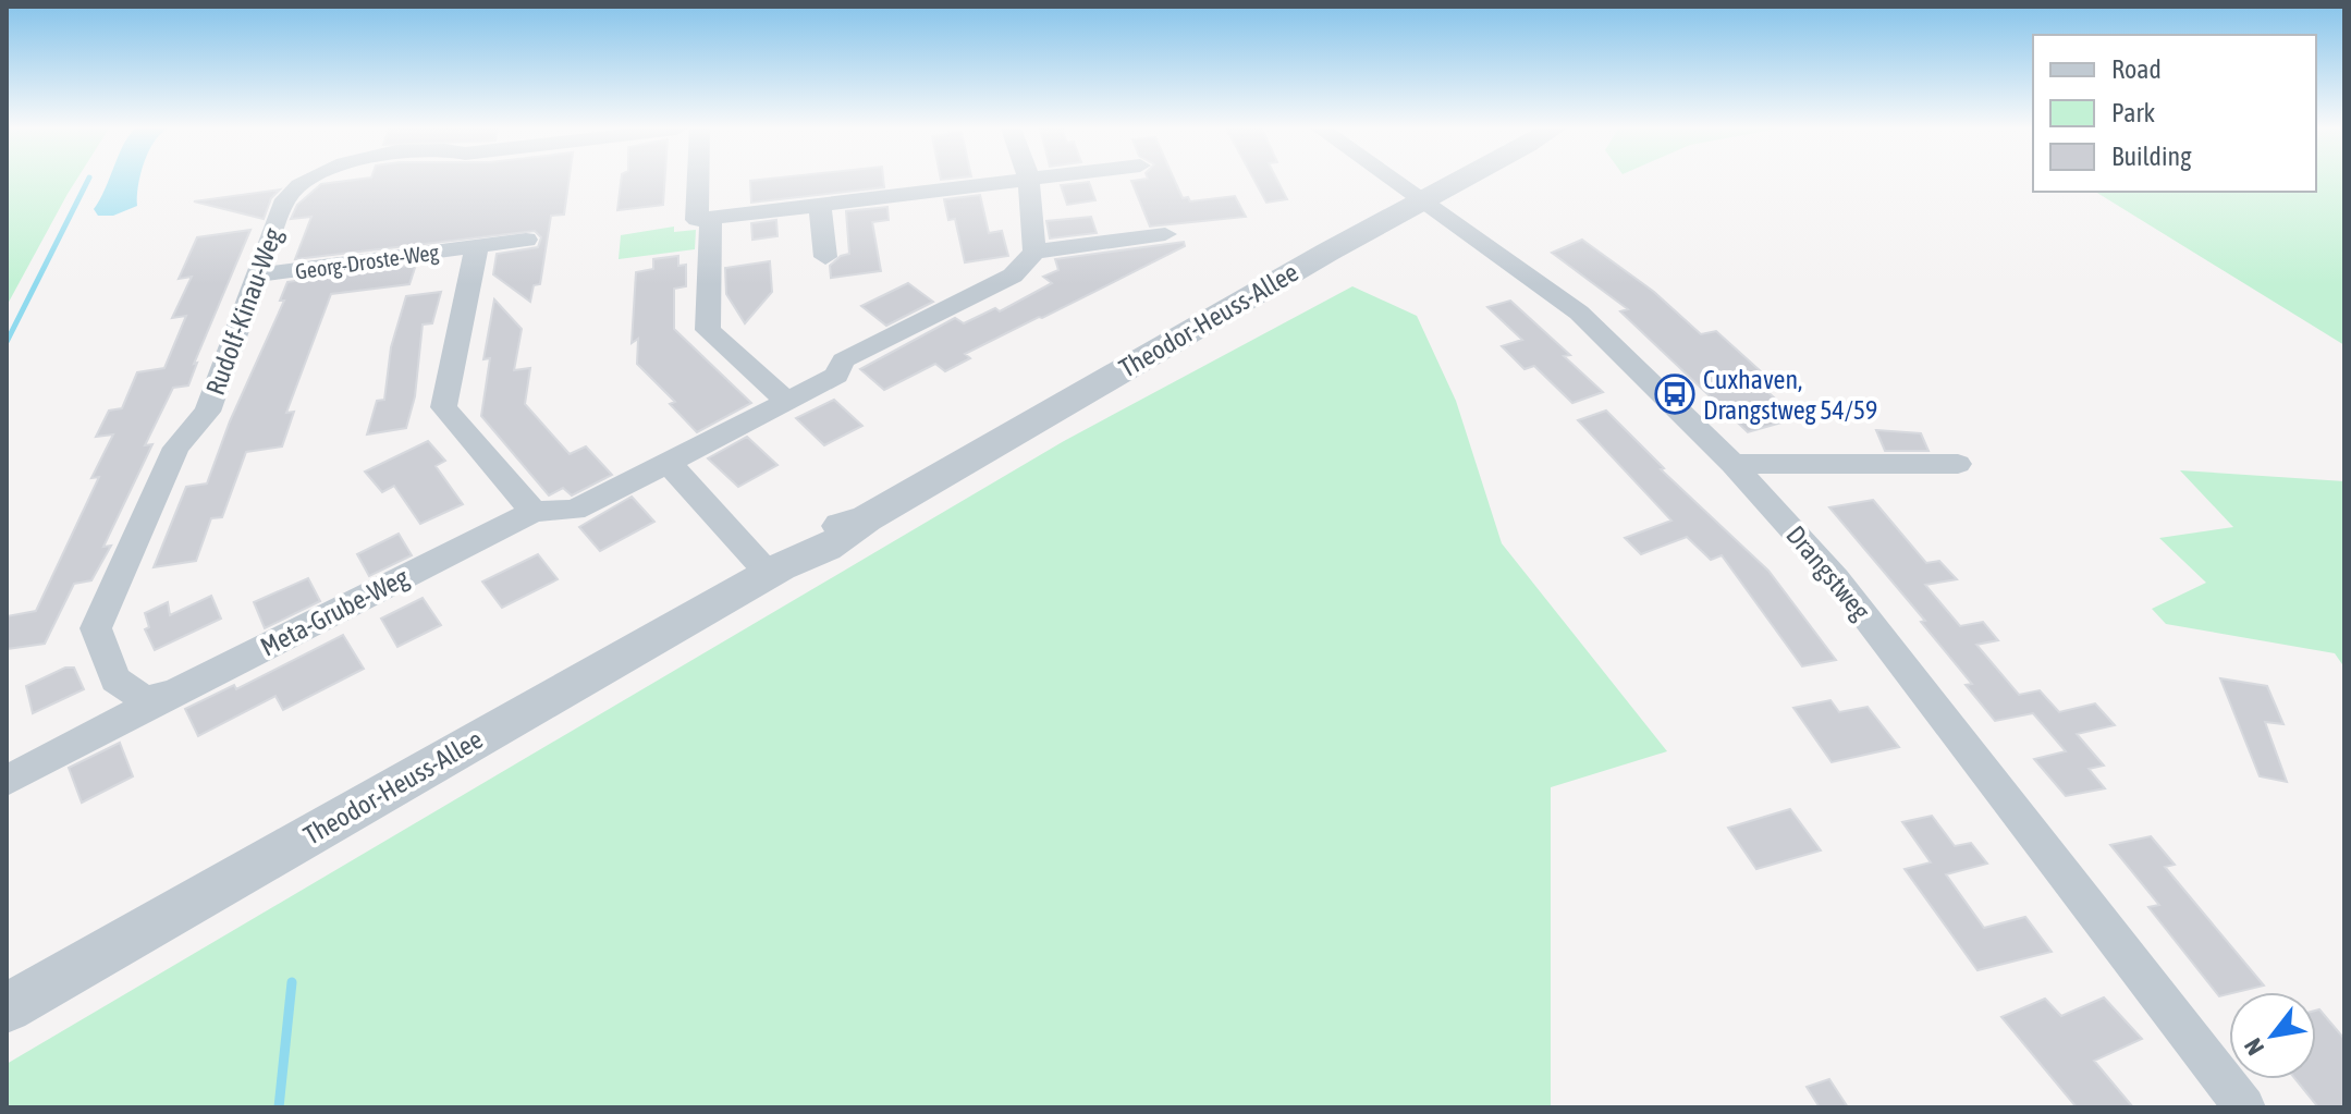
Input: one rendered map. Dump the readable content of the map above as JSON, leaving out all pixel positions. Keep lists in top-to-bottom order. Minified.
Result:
{"streets":{"street":["Georg-Droste-Weg","Rudolf-Kinau-Weg","Theodor-Heuss-Allee","Drangstweg","Meta-Grube-Weg"]},"crossings":[["Georg-Droste-Weg","Rudolf-Kinau-Weg"],["Georg-Droste-Weg","Meta-Grube-Weg"],["Rudolf-Kinau-Weg","Meta-Grube-Weg"],["Theodor-Heuss-Allee","Drangstweg"]],"places":{"bus stop":["Cuxhaven, Drangstweg 54/59"]},"legend":["Road","Park","Building"],"north":"bottom left"}
